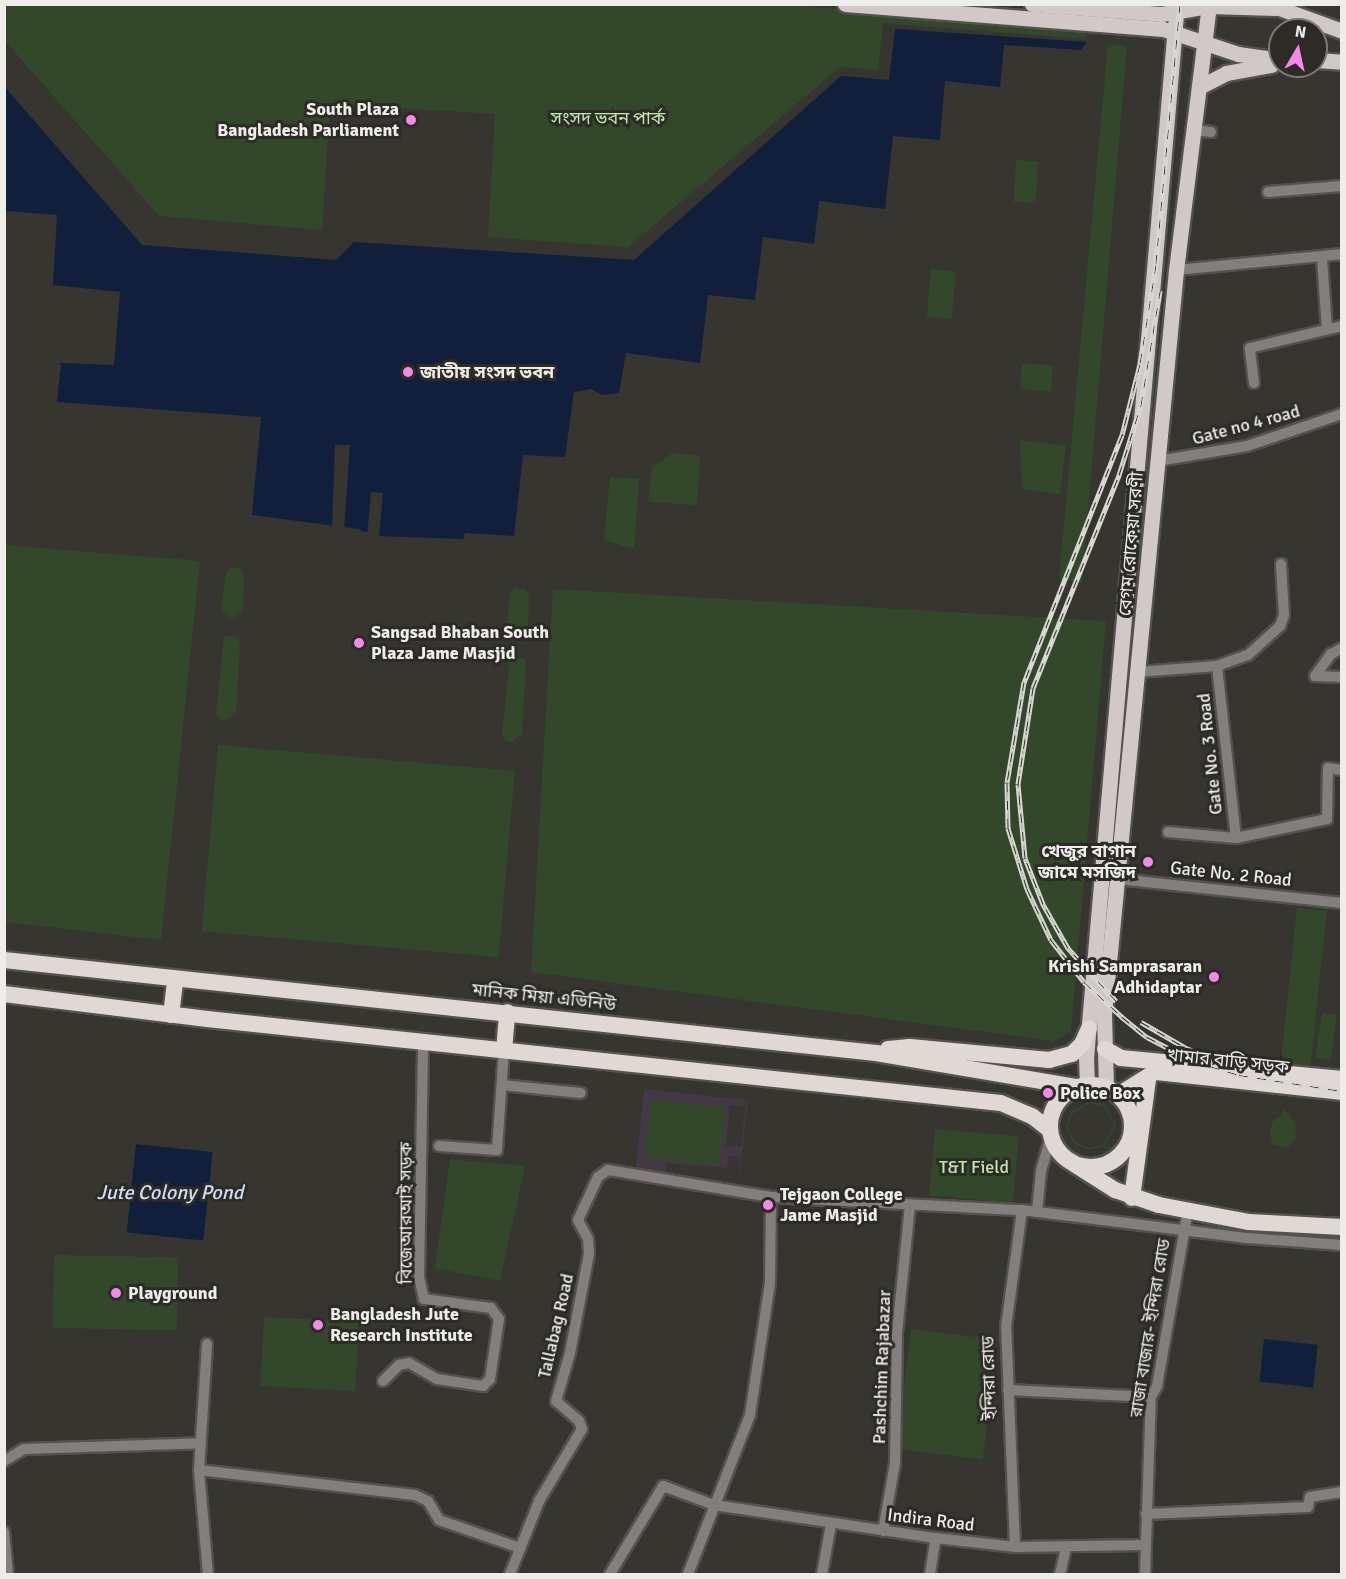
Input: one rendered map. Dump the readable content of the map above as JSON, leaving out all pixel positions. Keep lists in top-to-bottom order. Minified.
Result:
{"streets":{"highway":["মানিক মিয়া এভিনিউ","খামার বাড়ি সড়ক"],"main road":["বেগম রোকেয়া সরণী"],"street":["Gate no 4 road","Gate No. 3 Road","Gate No. 2 Road","বিজেআরআই সড়ক","Tallabag Road","রাজা বাজার- ইন্দিরা রোড","Pashchim Rajabazar","ইন্দিরা রোড","Indira Road"]},"crossings":[["Gate no 4 road","বেগম রোকেয়া সরণী"],["বেগম রোকেয়া সরণী","Gate No. 3 Road"],["বেগম রোকেয়া সরণী","Gate No. 2 Road"],["বেগম রোকেয়া সরণী","মানিক মিয়া এভিনিউ"],["বেগম রোকেয়া সরণী","খামার বাড়ি সড়ক"],["মানিক মিয়া এভিনিউ","খামার বাড়ি সড়ক"],["Tallabag Road","রাজা বাজার- ইন্দিরা রোড"],["রাজা বাজার- ইন্দিরা রোড","Pashchim Rajabazar"],["রাজা বাজার- ইন্দিরা রোড","ইন্দিরা রোড"],["রাজা বাজার- ইন্দিরা রোড","Indira Road"],["Pashchim Rajabazar","Indira Road"],["ইন্দিরা রোড","Indira Road"]],"water":["Jute Colony Pond"],"parks":["সংসদ ভবন পার্ক","T&T Field"],"places":["South Plaza Bangladesh Parliament","জাতীয় সংসদ ভবন","Sangsad Bhaban South Plaza Jame Masjid","খেজুর বাগান জামে মসজিদ","Krishi Samprasaran Adhidaptar","Police Box","Tejgaon College Jame Masjid","Playground","Bangladesh Jute Research Institute"],"north":"top"}
